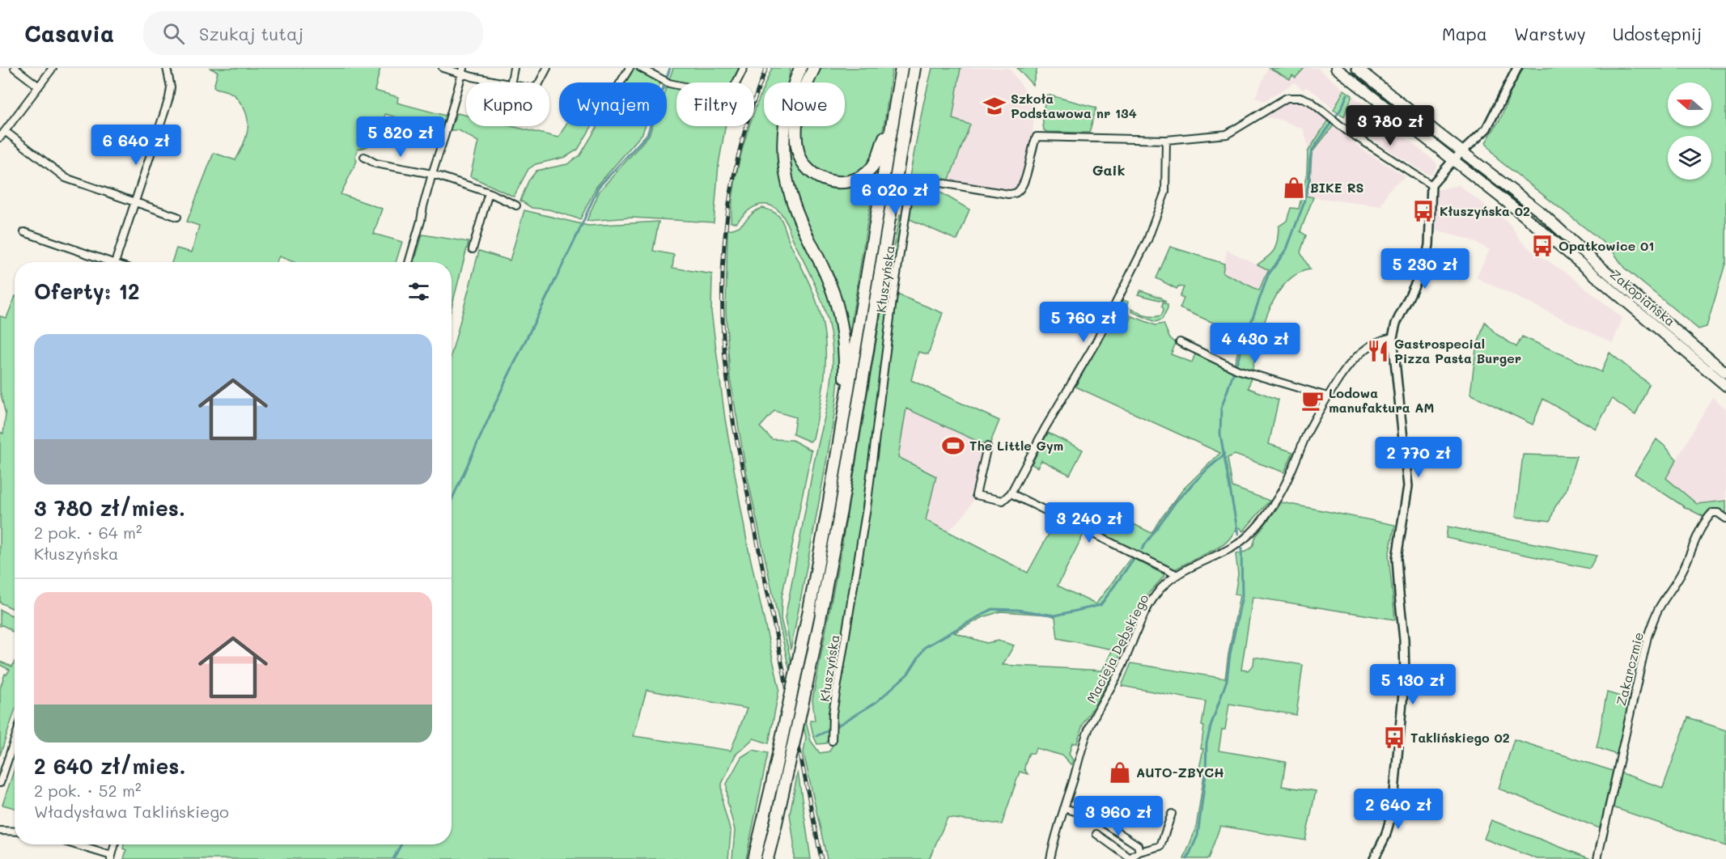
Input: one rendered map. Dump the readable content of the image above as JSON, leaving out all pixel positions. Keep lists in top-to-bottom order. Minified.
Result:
{"streets":{"highway":["Zakopiańska"],"street":["Kłuszyńska","Macieja Dębskiego","Zakarczmie"]},"districts":["Gaik"],"places":{"school or university":["Szkoła Podstawowa nr 134"],"shop":["BIKE RS","AUTO-ZBYCH"],"bus stop":["Kłuszyńska 02","Opatkowice 01","Taklińskiego 02"],"restaurant":["Gastrospecial Pizza Pasta Burger"],"cafe":["Lodowa manufaktura AM"],"sports":["The Little Gym"]},"north":"left","page":{"header":"Casavia","search":"Szukaj tutaj","nav":["Mapa","Warstwy","Udostępnij"],"chip":["Kupno","Wynajem","Filtry","Nowe"],"price":["3 780 zł","5 820 zł","6 640 zł","6 020 zł","5 230 zł","5 760 zł","4 430 zł","2 770 zł","3 240 zł","5 130 zł","2 640 zł","3 960 zł"],"heading":"Oferty: 12","list":[{"name":"3 780 zł/mies.","note":"2 pok. · 64 m² · Kłuszyńska"},{"name":"2 640 zł/mies.","note":"2 pok. · 52 m² · Władysława Taklińskiego"}]}}
